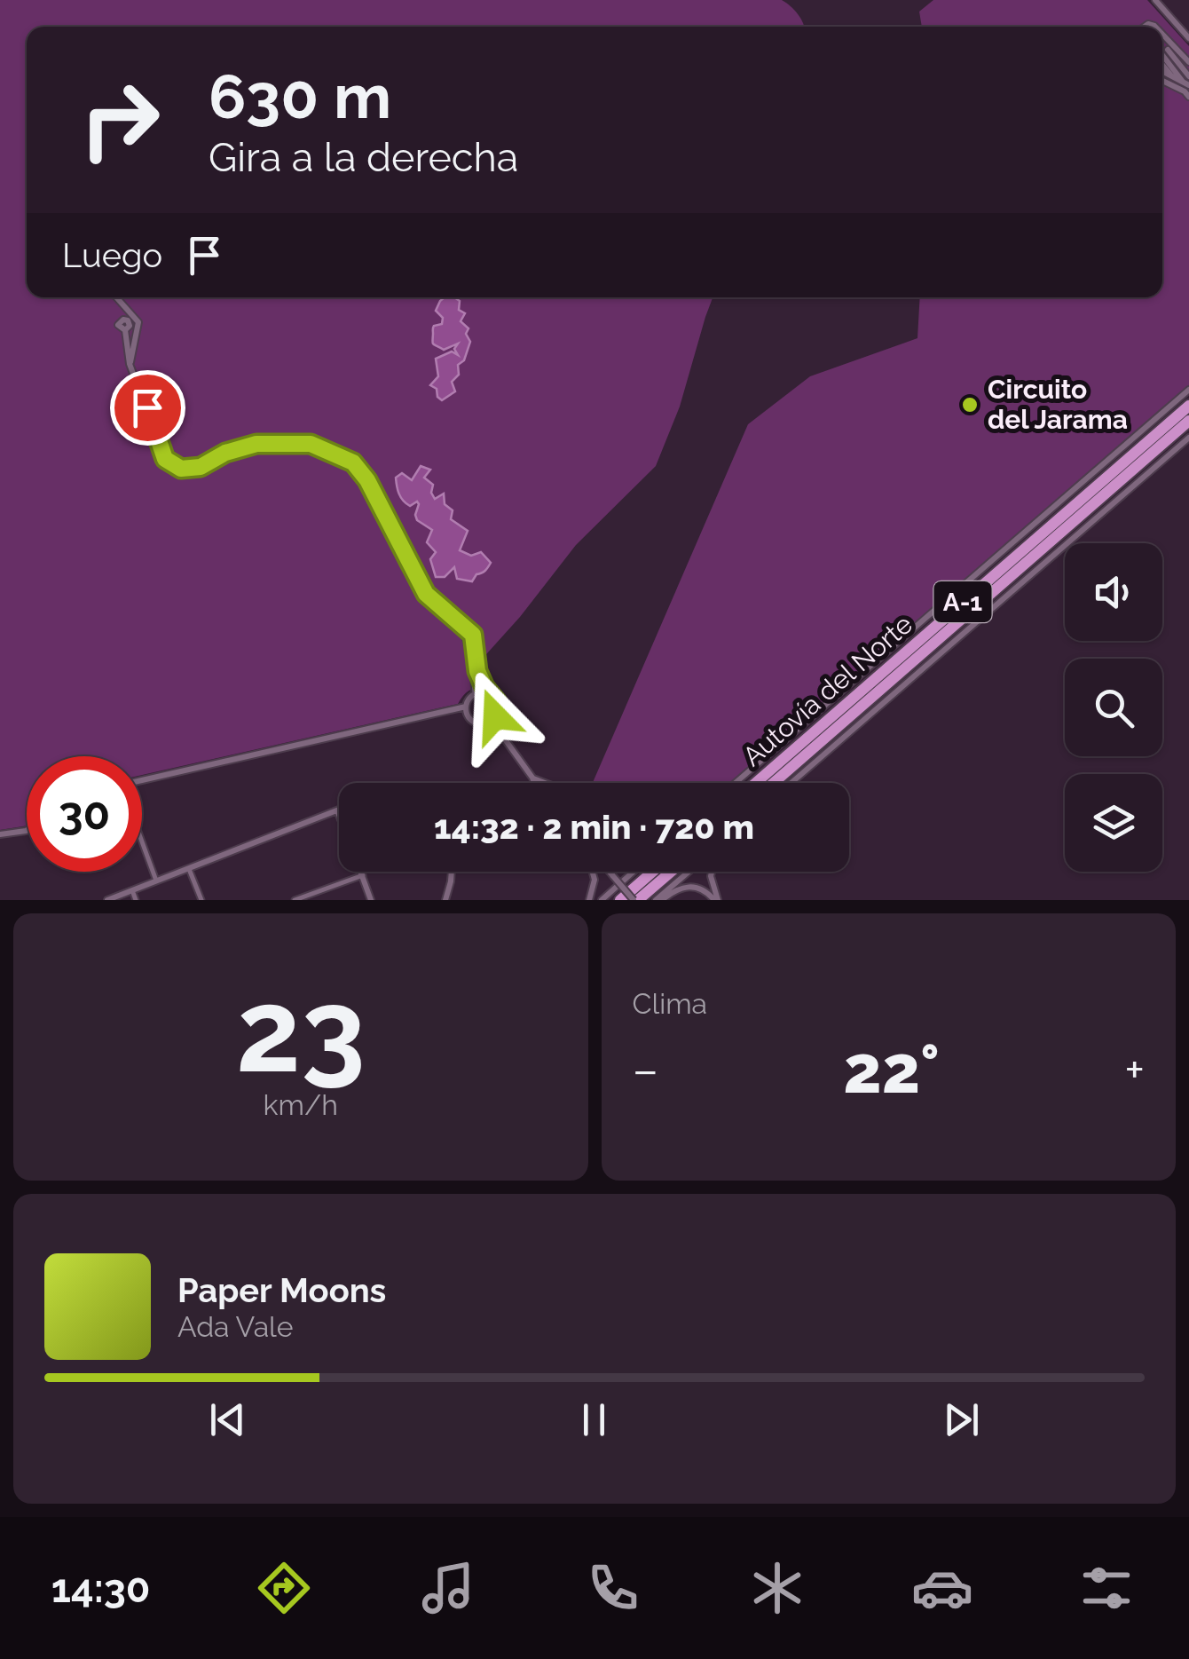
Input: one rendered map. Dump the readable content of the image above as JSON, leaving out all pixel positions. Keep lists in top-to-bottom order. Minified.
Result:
{"streets":{"highway":["A-1","Autovía del Norte"]},"places":["Circuito del Jarama"],"page":{"turn":["630 m","Gira a la derecha"],"then":"Luego","limit":"30","trip":"14:32 · 2 min · 720 m","tile":[["23","km/h"],"Clima"],"heat":["−","22°","+"],"song":["Paper Moons","Ada Vale"],"tabs":"14:30"}}
